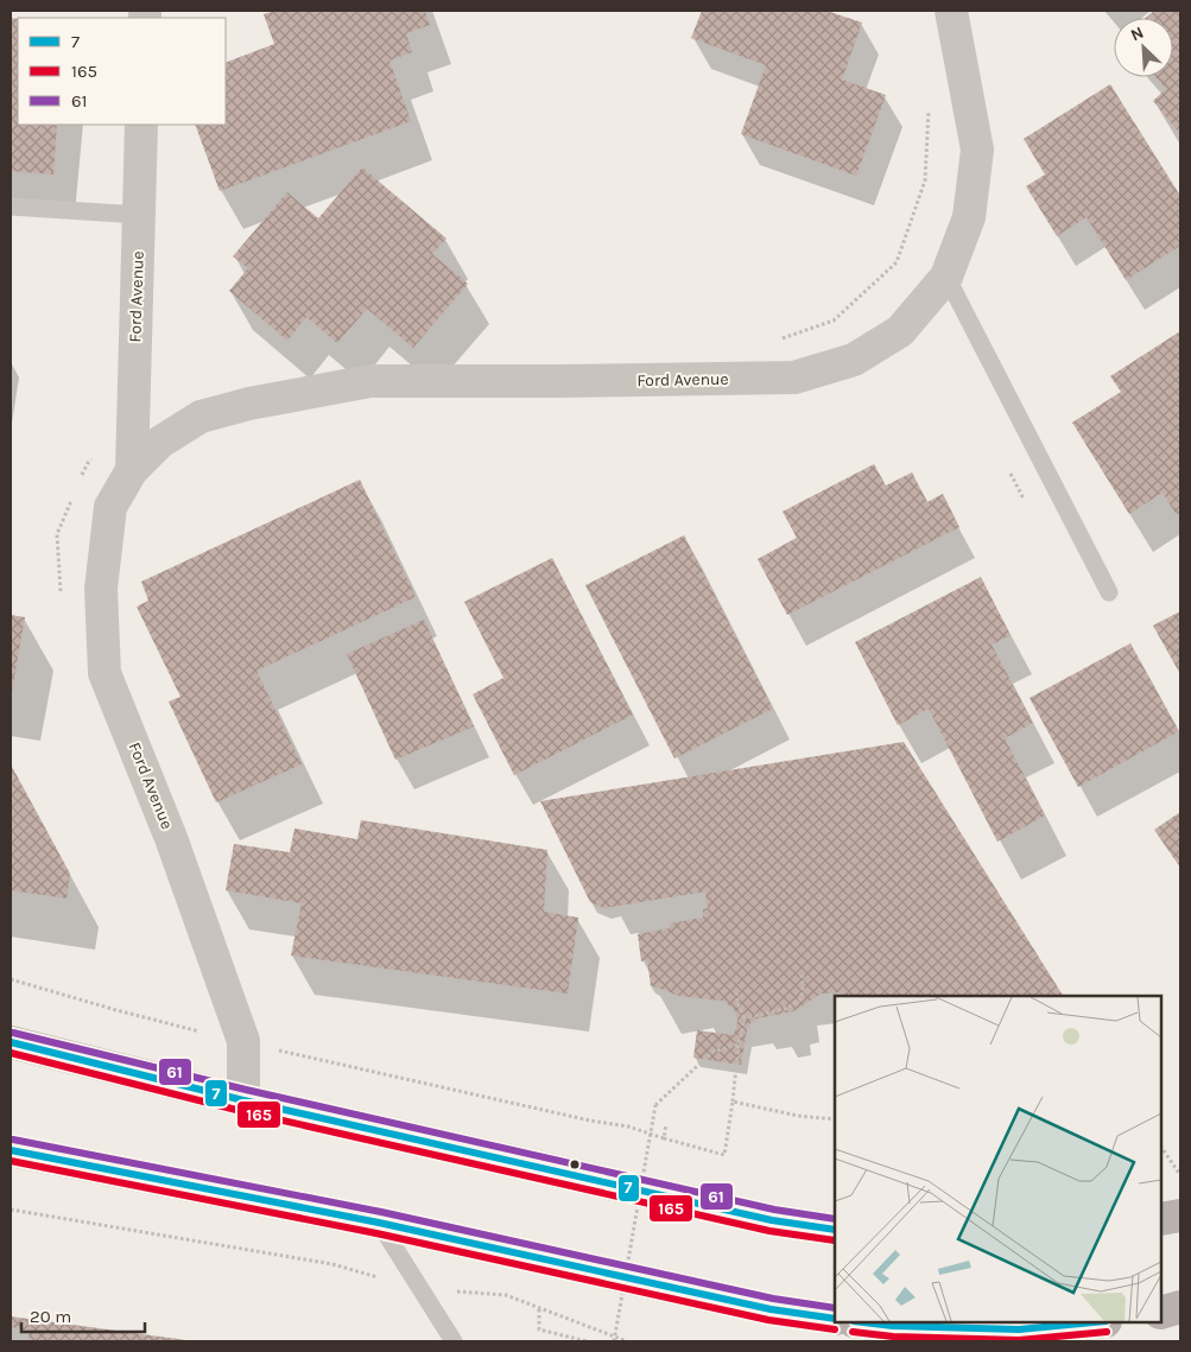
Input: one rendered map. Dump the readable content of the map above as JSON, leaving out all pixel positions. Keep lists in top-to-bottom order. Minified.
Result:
{"streets":{"street":["Ford Avenue"]},"lines":["transit line 61","transit line 7","transit line 165"],"legend":["7","165","61"],"scale_bar":"20 m","north":"top left"}
